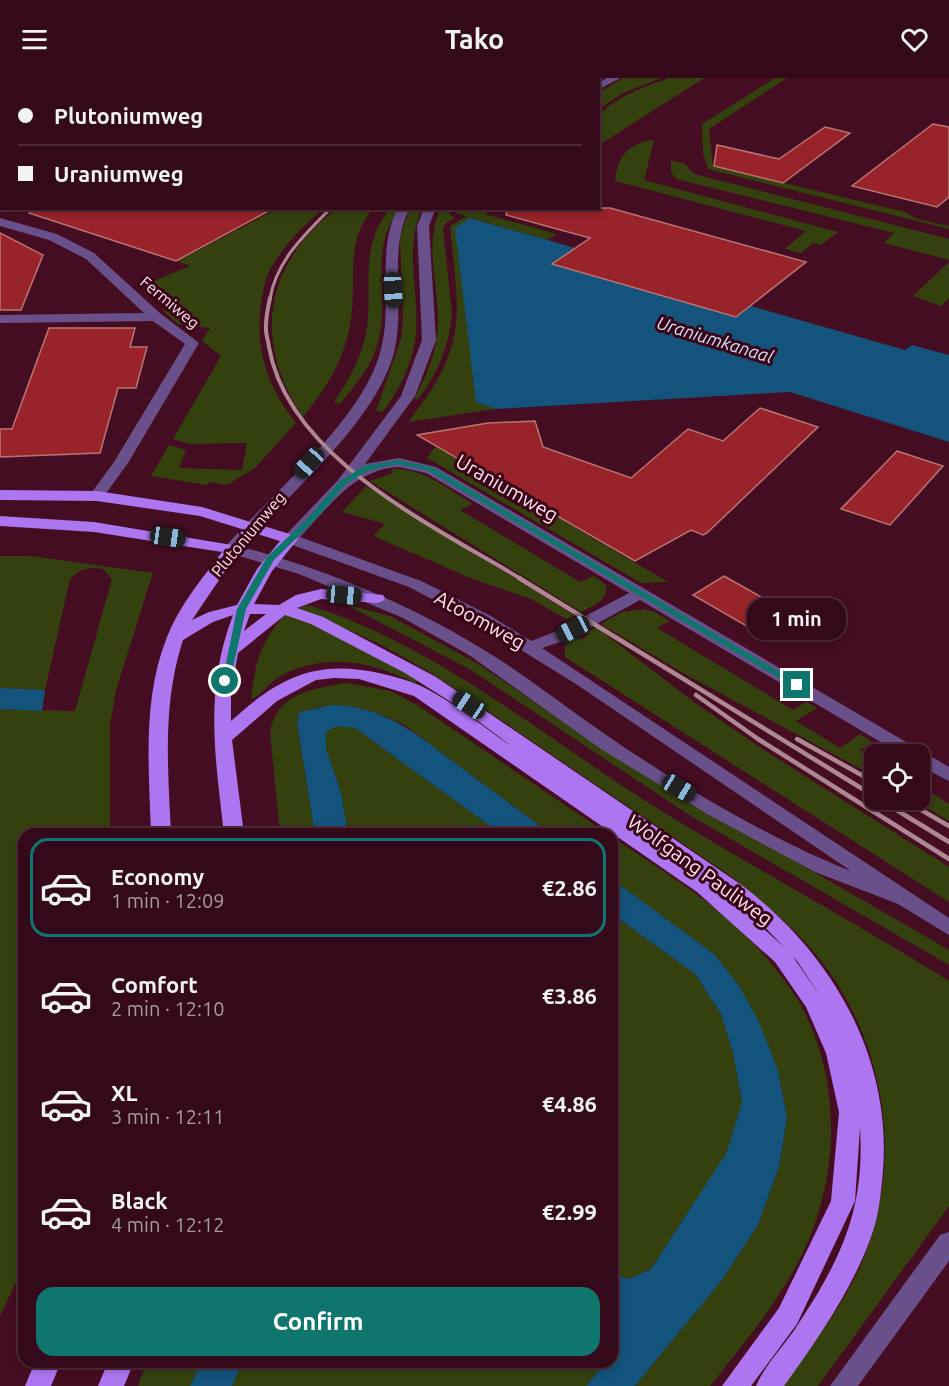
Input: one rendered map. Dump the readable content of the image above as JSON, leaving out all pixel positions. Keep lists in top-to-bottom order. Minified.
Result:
{"streets":{"main road":["Plutoniumweg","Atoomweg","Wolfgang Pauliweg"],"street":["Fermiweg","Uraniumweg"]},"crossings":[["Fermiweg","Atoomweg"],["Uraniumweg","Plutoniumweg"],["Plutoniumweg","Atoomweg"],["Plutoniumweg","Wolfgang Pauliweg"]],"water":["Uraniumkanaal"],"page":{"header":"Tako","banner":["Plutoniumweg","Uraniumweg"],"bubble":"1 min","list":[{"name":"Economy","note":"1 min · 12:09","value":"€2.86"},{"name":"Comfort","note":"2 min · 12:10","value":"€3.86"},{"name":"XL","note":"3 min · 12:11","value":"€4.86"},{"name":"Black","note":"4 min · 12:12","value":"€2.99"}],"buttons":"Confirm"}}
